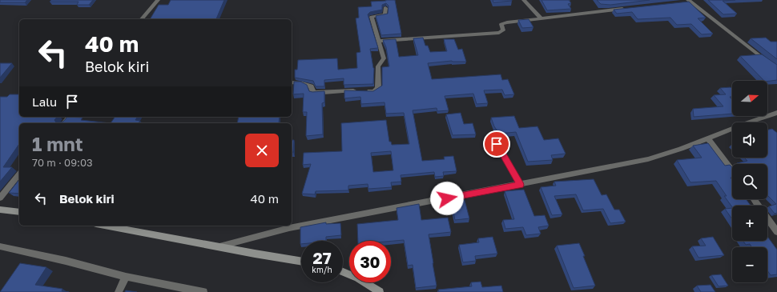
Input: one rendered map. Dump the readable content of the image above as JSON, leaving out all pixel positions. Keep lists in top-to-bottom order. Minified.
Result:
{"north":"right","page":{"turn":["40 m","Belok kiri"],"map_buttons":["+","−"],"then":"Lalu","heading":["1 mnt","70 m · 09:03"],"list":[{"name":"Belok kiri","value":"40 m"}],"speed":"27 km/h","limit":"30"}}
